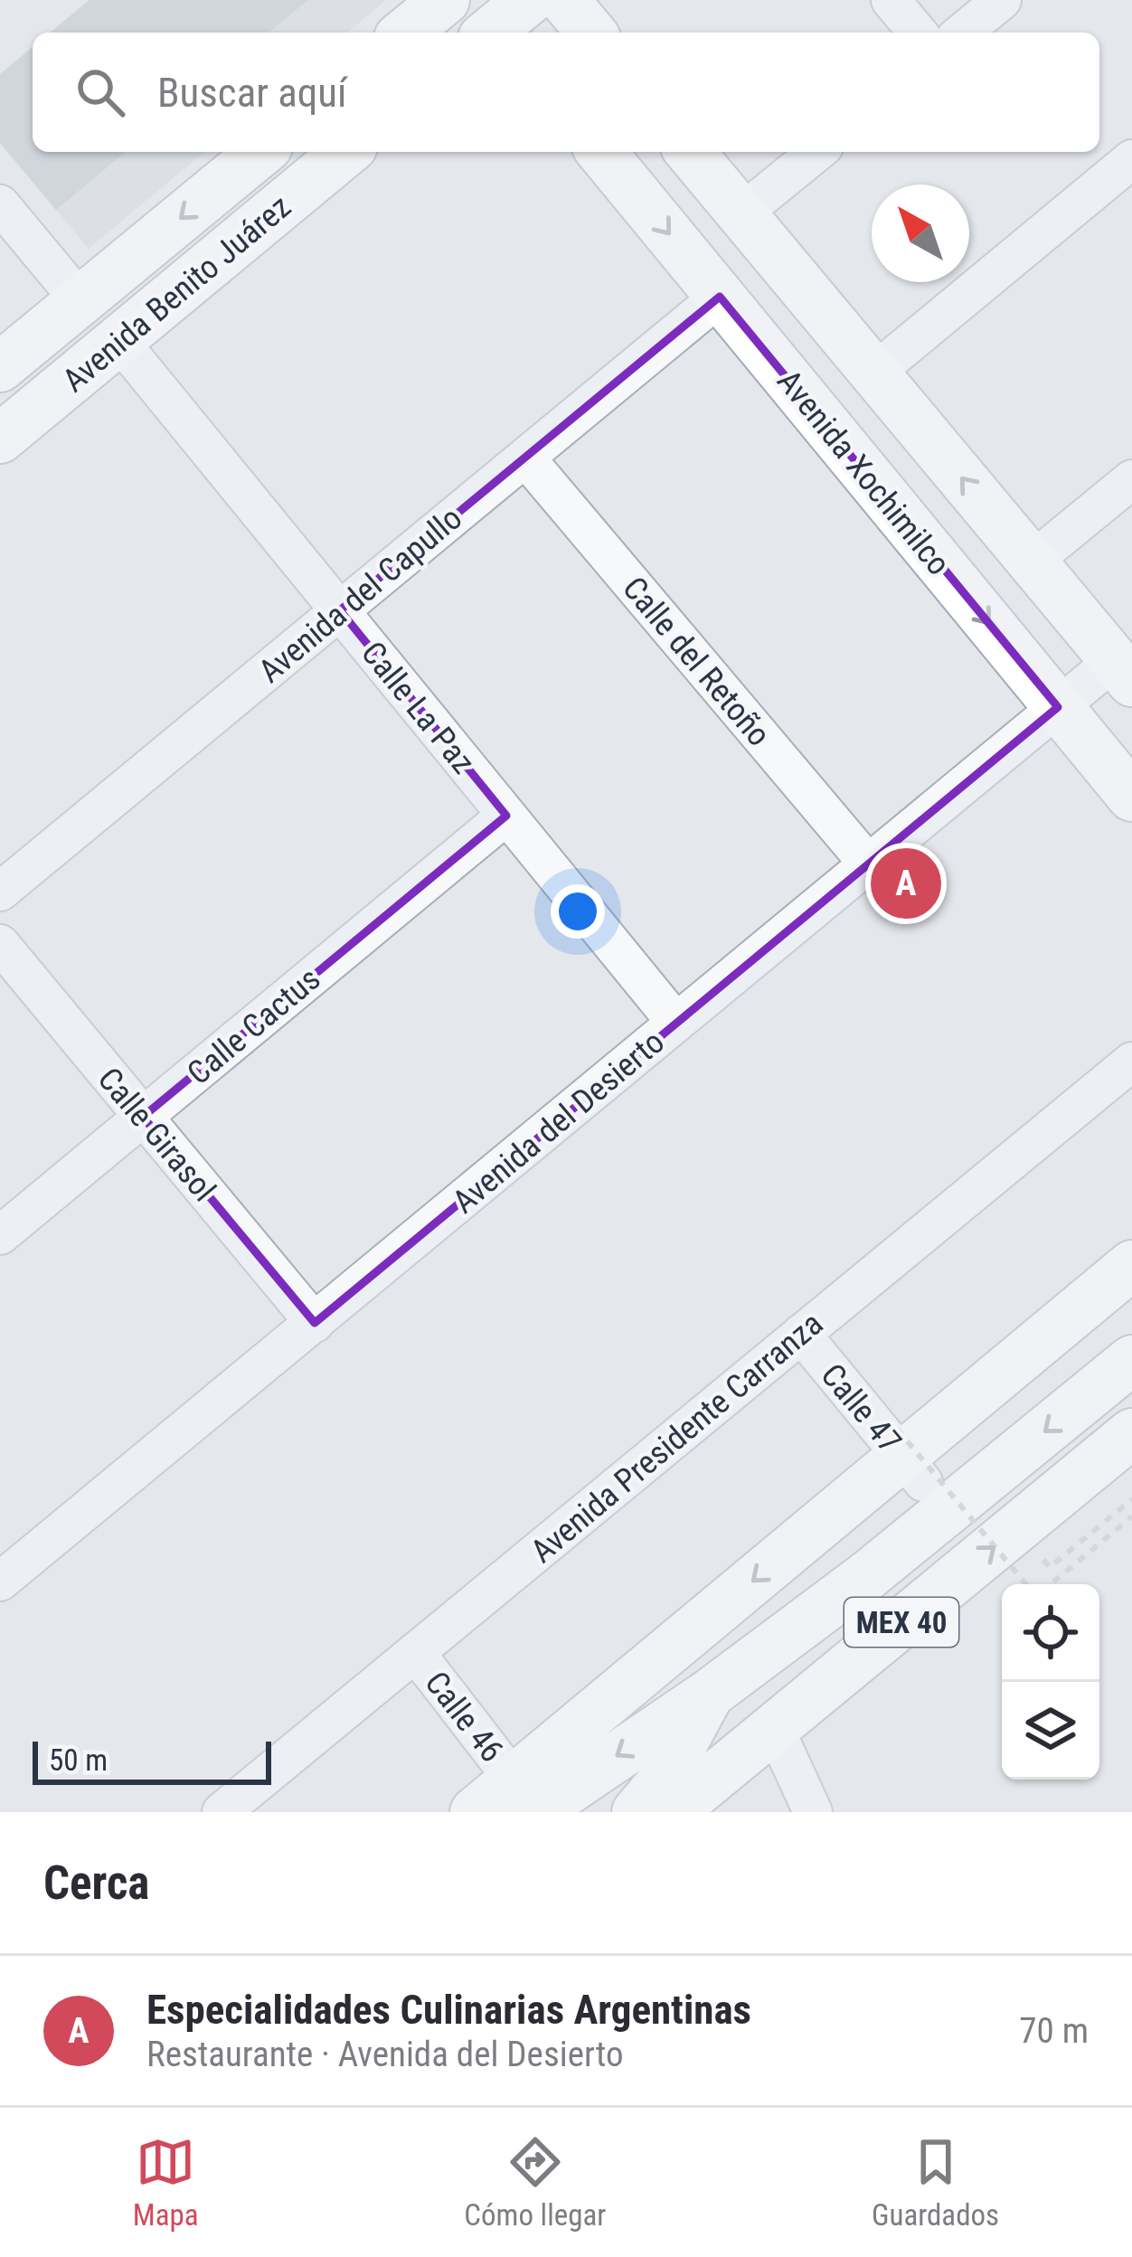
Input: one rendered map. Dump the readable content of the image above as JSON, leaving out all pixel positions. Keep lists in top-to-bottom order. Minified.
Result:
{"streets":{"main road":["Avenida Benito Juárez","Avenida Xochimilco","MEX 40"],"street":["Avenida del Capullo","Calle del Retoño","Calle La Paz","Calle Cactus","Avenida del Desierto","Calle Girasol","Calle 47","Avenida Presidente Carranza","Calle 46"]},"crossings":[["Avenida Benito Juárez","Calle La Paz"],["Avenida Xochimilco","Avenida del Capullo"],["Avenida Xochimilco","Avenida del Desierto"],["Avenida del Capullo","Calle del Retoño"],["Avenida del Capullo","Calle La Paz"],["Calle del Retoño","Avenida del Desierto"],["Calle La Paz","Calle Cactus"],["Calle La Paz","Avenida del Desierto"],["Calle Cactus","Calle Girasol"],["Avenida del Desierto","Calle Girasol"],["Calle 47","Avenida Presidente Carranza"],["Avenida Presidente Carranza","Calle 46"],["MEX 40","Calle 46"]],"scale_bar":"50 m","north":"top left","page":{"search":"Buscar aquí","pins":"A","scale":"50 m","heading":"Cerca","list":[{"mark":"A","name":"Especialidades Culinarias Argentinas","note":"Restaurante · Avenida del Desierto","value":"70 m"}],"nav":["Mapa","Cómo llegar","Guardados"]}}
